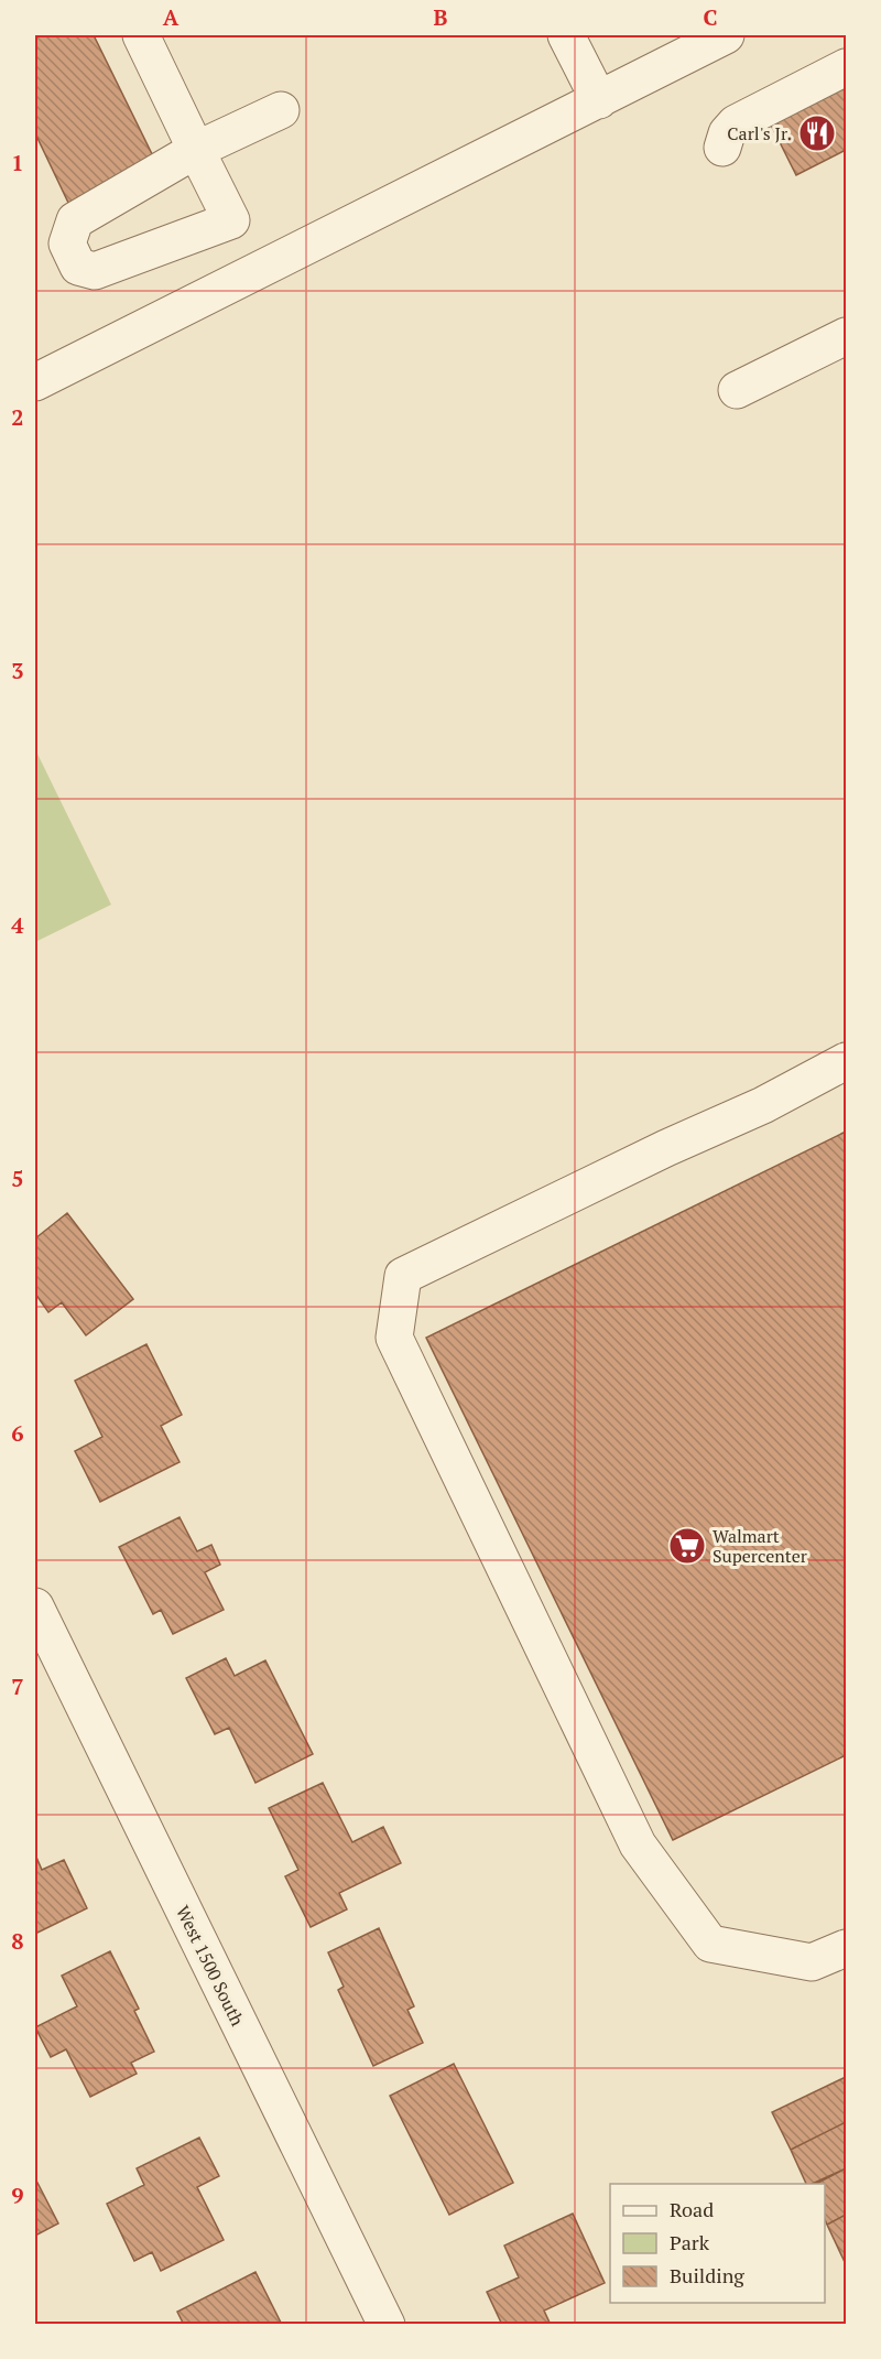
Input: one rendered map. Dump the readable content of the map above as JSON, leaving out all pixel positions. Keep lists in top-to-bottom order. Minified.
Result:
{"streets":{"street":["West 1500 South"]},"places":{"restaurant":["Carl's Jr."],"supermarket":["Walmart Supercenter"]},"legend":["Road","Park","Building"],"grid":{"columns":["A","B","C"],"rows":["1","2","3","4","5","6","7","8","9"]}}
